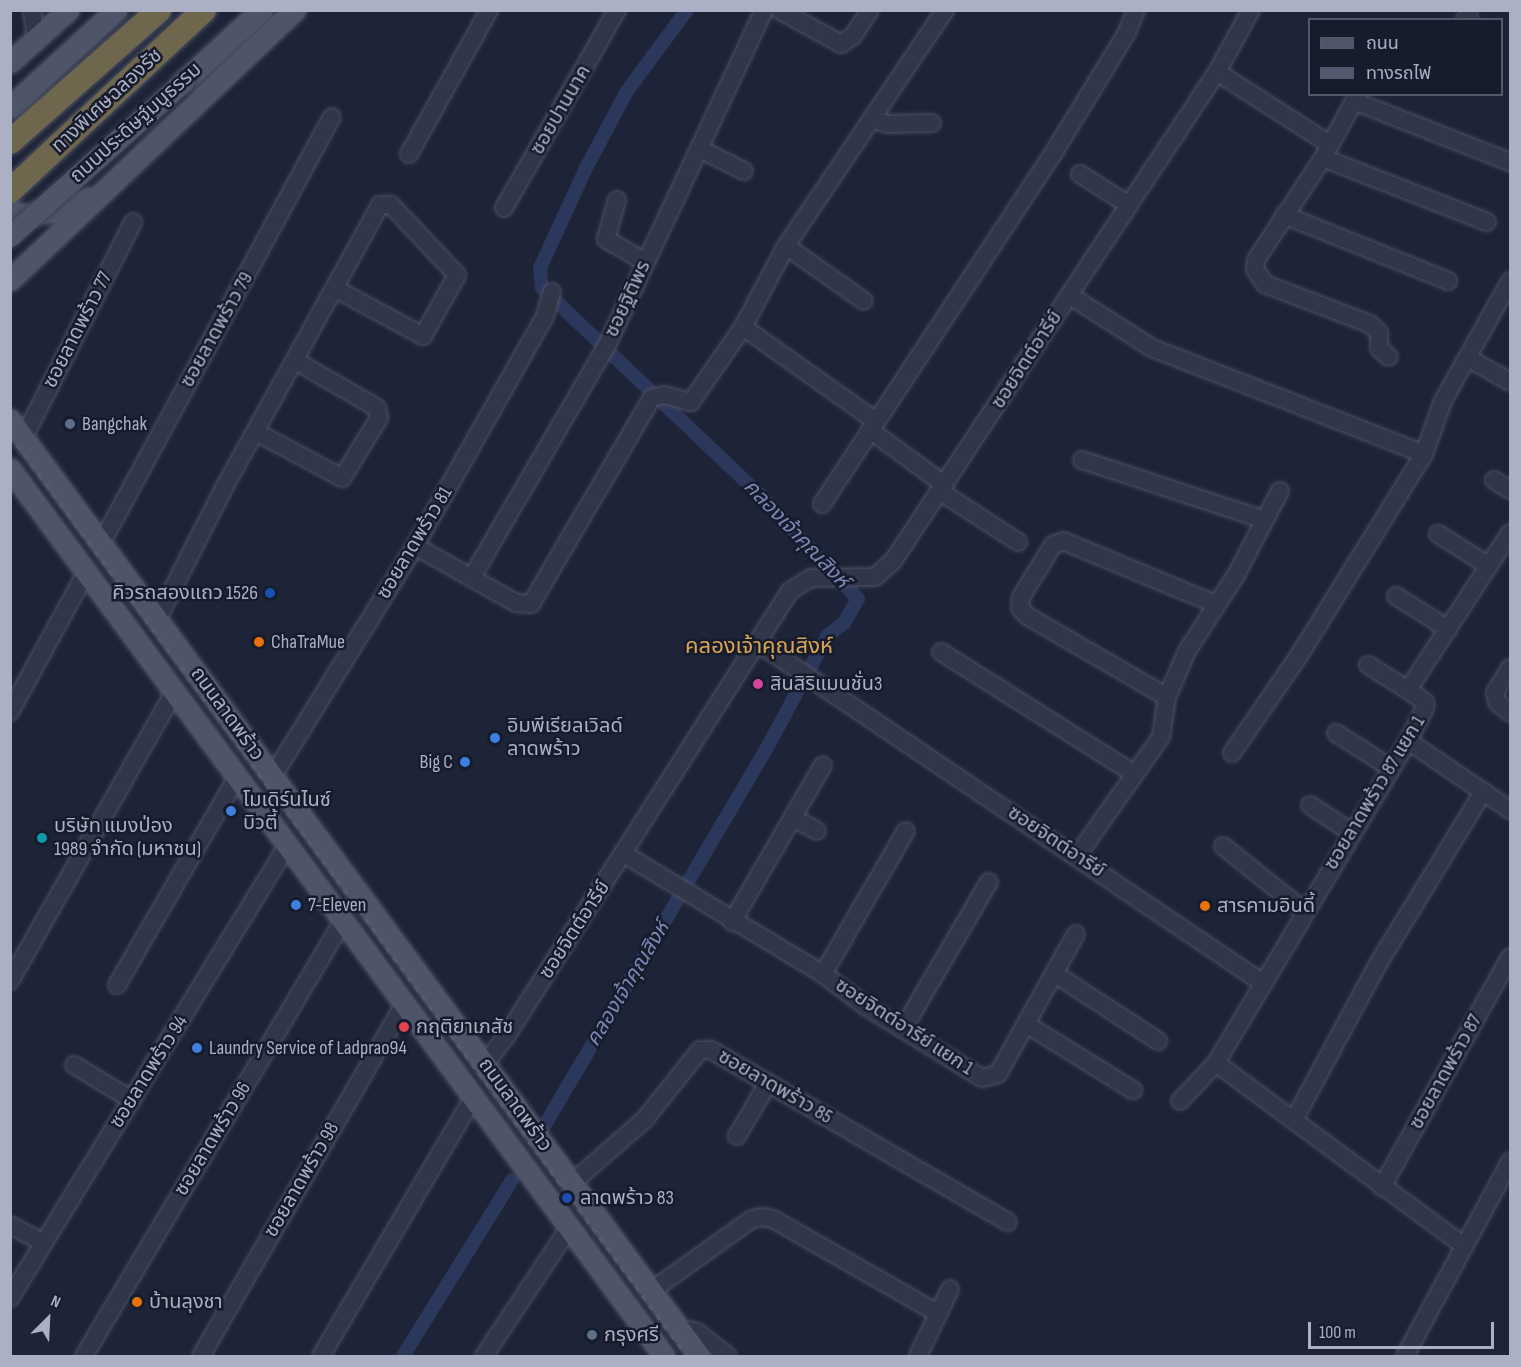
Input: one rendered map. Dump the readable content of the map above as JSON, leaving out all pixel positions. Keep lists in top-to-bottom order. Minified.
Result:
{"streets":{"highway":["ทางพิเศษฉลองรัช"],"main road":["ถนนประดิษฐ์มนูธรรม","ถนนลาดพร้าว"],"street":["ซอยปานนาค","ซอยฐิติพร","ซอยลาดพร้าว 77","ซอยลาดพร้าว 79","ซอยจิตต์อารีย์","ซอยลาดพร้าว 81","ซอยลาดพร้าว 87 แยก 1","ซอยจิตต์อารีย์ แยก 1","ซอยลาดพร้าว 94","ซอยลาดพร้าว 87","ซอยลาดพร้าว 85","ซอยลาดพร้าว 96","ซอยลาดพร้าว 98"]},"crossings":[["ซอยลาดพร้าว 77","ถนนลาดพร้าว"],["ซอยลาดพร้าว 79","ถนนลาดพร้าว"],["ซอยจิตต์อารีย์","ถนนลาดพร้าว"],["ซอยจิตต์อารีย์","ซอยลาดพร้าว 87 แยก 1"],["ซอยจิตต์อารีย์","ซอยจิตต์อารีย์ แยก 1"],["ซอยลาดพร้าว 81","ถนนลาดพร้าว"],["ถนนลาดพร้าว","ซอยลาดพร้าว 94"],["ถนนลาดพร้าว","ซอยลาดพร้าว 85"],["ถนนลาดพร้าว","ซอยลาดพร้าว 96"],["ถนนลาดพร้าว","ซอยลาดพร้าว 98"]],"districts":["คลองเจ้าคุณสิงห์"],"water":["คลองเจ้าคุณสิงห์"],"places":["Bangchak","คิวรถสองแถว 1526","ChaTraMue","สินสิริแมนชั่น3","อิมพีเรียลเวิลด์ ลาดพร้าว","Big C","โมเดิร์นไนซ์ บิวตี้","บริษัท แมงป่อง 1989 จำกัด (มหาชน)","7-Eleven","สารคามอินดี้","กฤติยาเภสัช","Laundry Service of Ladprao94","ลาดพร้าว 83","บ้านลุงชา","กรุงศรี"],"legend":["ถนน","ทางรถไฟ"],"scale_bar":"100 m","north":"top right"}
